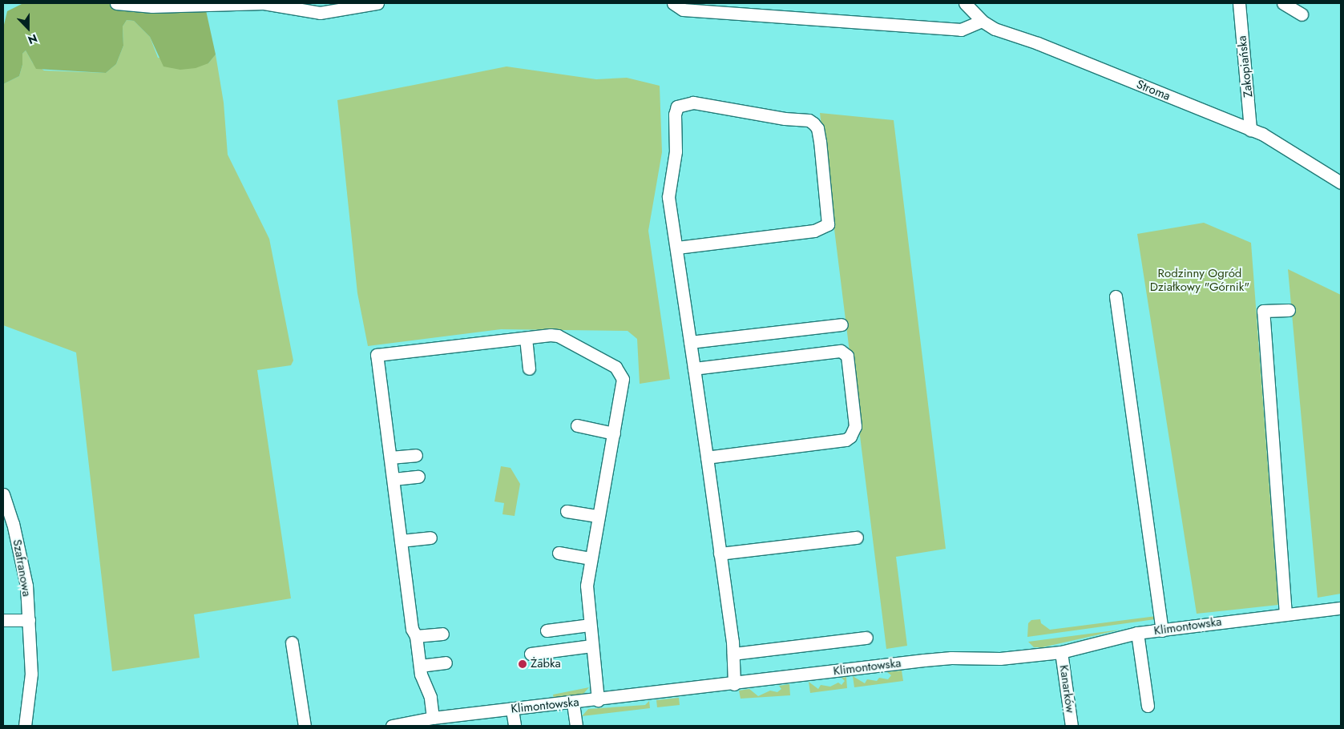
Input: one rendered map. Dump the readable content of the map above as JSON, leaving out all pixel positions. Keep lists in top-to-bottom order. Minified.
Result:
{"streets":{"street":["Zakopiańska","Stroma","Szafranowa","Klimontowska","Kanarków"]},"crossings":[["Zakopiańska","Stroma"],["Klimontowska","Kanarków"]],"parks":["Rodzinny Ogród Działkowy \"Górnik\""],"places":["Żabka"],"north":"bottom"}
